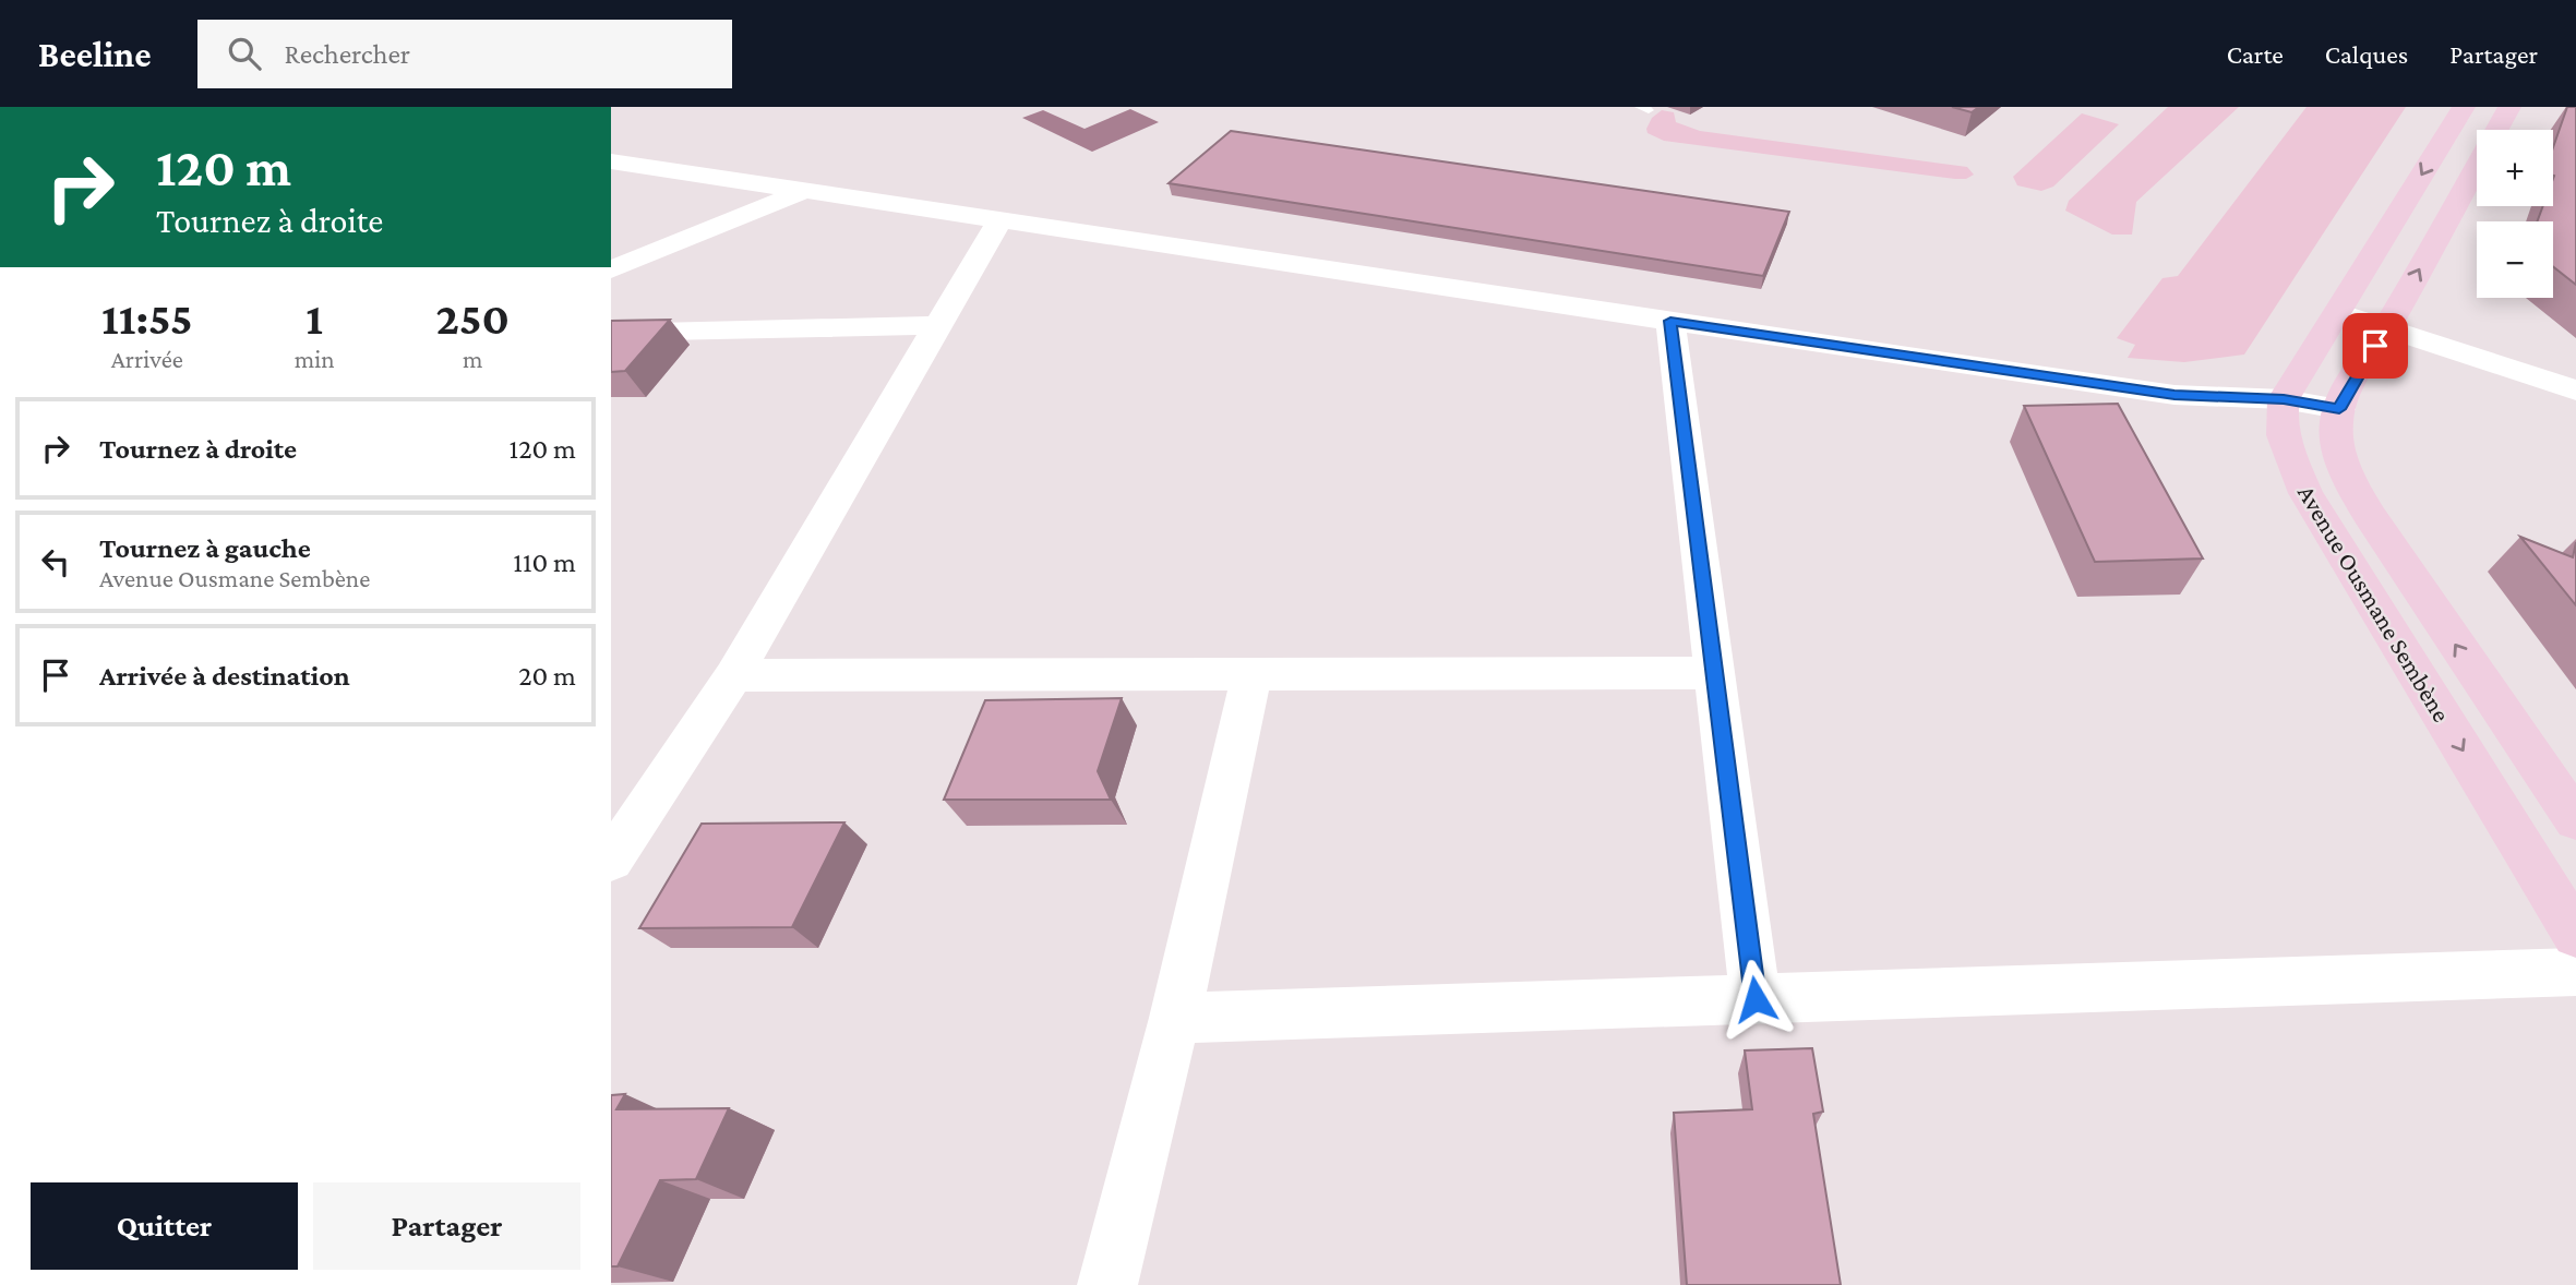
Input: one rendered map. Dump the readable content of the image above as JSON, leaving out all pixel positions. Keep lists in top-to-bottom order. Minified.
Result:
{"streets":{"main road":["Avenue Ousmane Sembène"]},"page":{"header":"Beeline","search":"Rechercher","nav":["Carte","Calques","Partager"],"turn":["120 m","Tournez à droite"],"map_buttons":["+","−"],"eta":["11:55","Arrivée","1","min","250","m"],"list":[{"name":"Tournez à droite","value":"120 m"},{"name":"Tournez à gauche","note":"Avenue Ousmane Sembène","value":"110 m"},{"name":"Arrivée à destination","value":"20 m"}],"buttons":["Quitter","Partager"]}}
